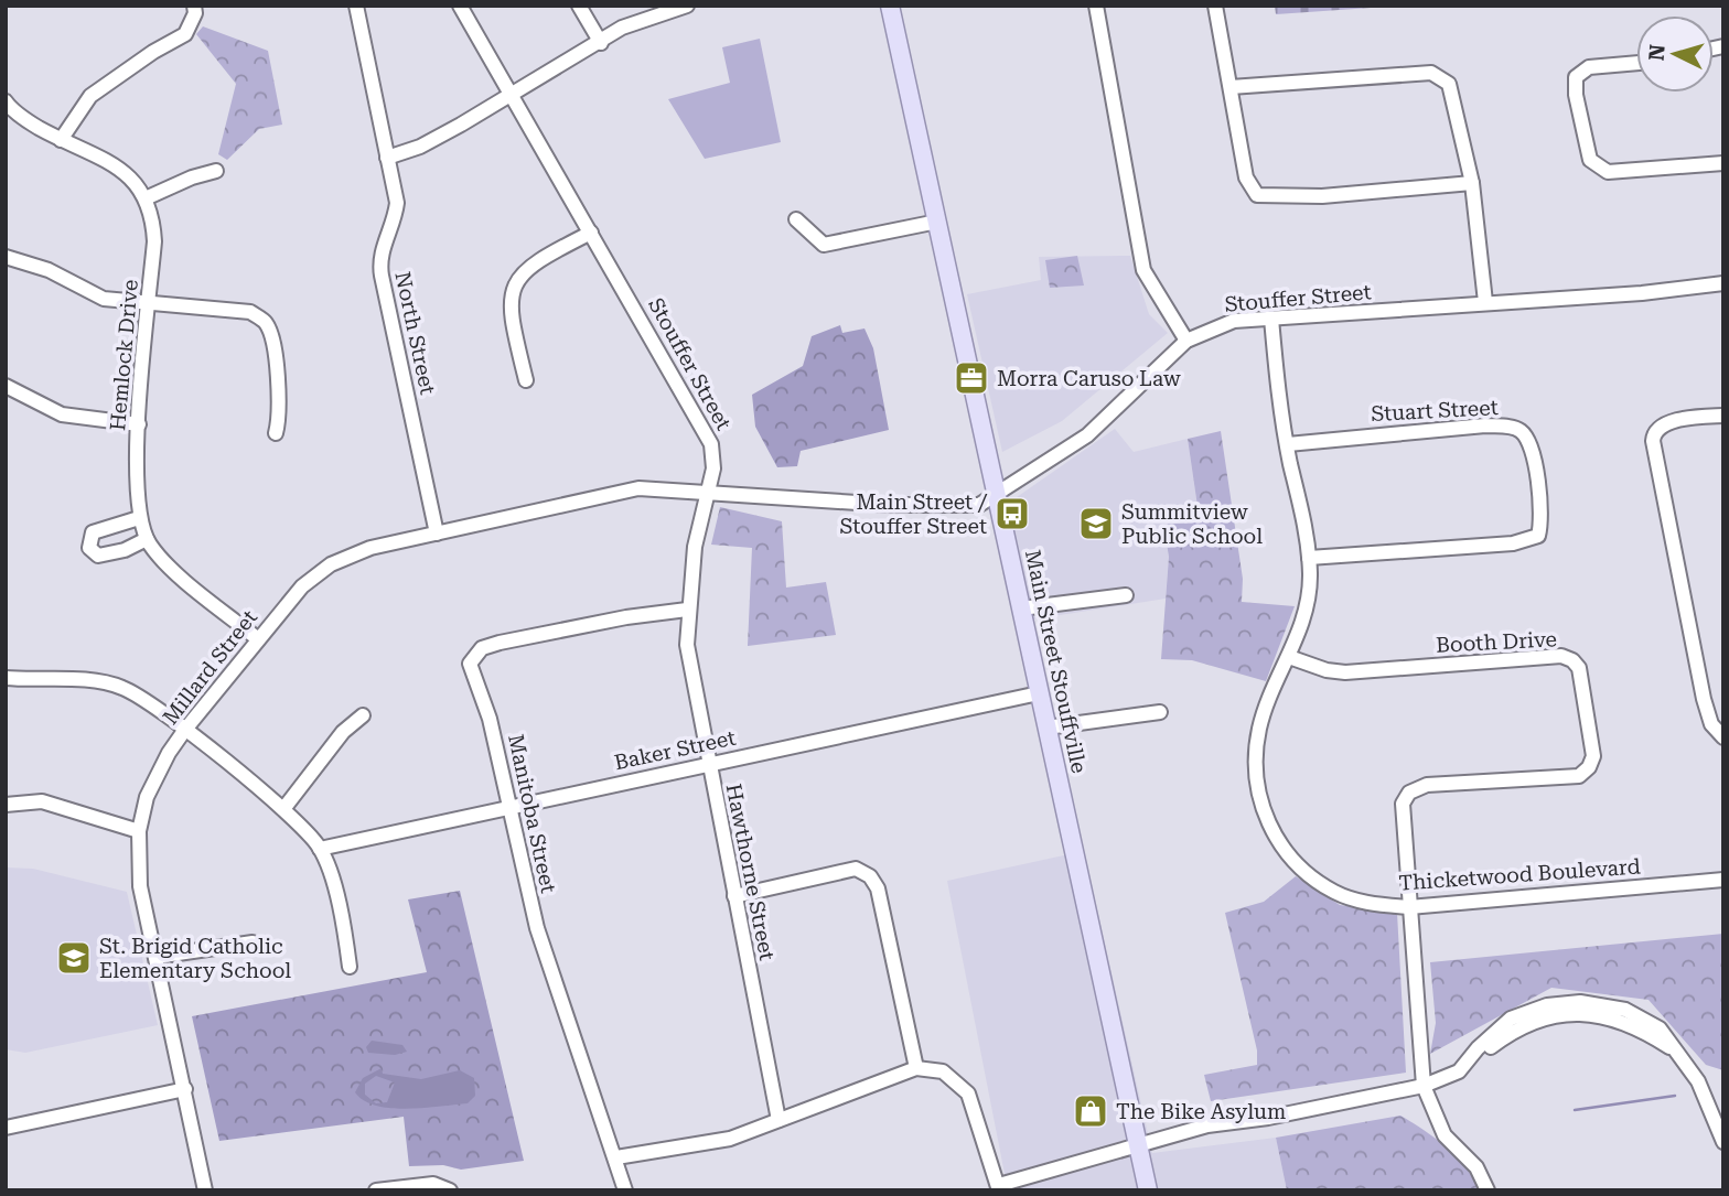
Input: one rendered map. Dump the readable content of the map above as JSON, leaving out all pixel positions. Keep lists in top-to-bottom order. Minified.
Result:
{"streets":{"main road":["Main Street Stouffville"],"street":["Stouffer Street","North Street","Hemlock Drive","Stuart Street","Booth Drive","Millard Street","Baker Street","Manitoba Street","Hawthorne Street","Thicketwood Boulevard"]},"crossings":[["Stouffer Street","Main Street Stouffville"],["Stouffer Street","Millard Street"],["Stouffer Street","Hawthorne Street"],["Stouffer Street","Thicketwood Boulevard"],["North Street","Millard Street"],["Hemlock Drive","Millard Street"],["Stuart Street","Thicketwood Boulevard"],["Booth Drive","Thicketwood Boulevard"],["Main Street Stouffville","Baker Street"],["Millard Street","Hawthorne Street"],["Baker Street","Manitoba Street"],["Baker Street","Hawthorne Street"],["Manitoba Street","Hawthorne Street"]],"places":{"office":["Morra Caruso Law"],"bus stop":["Main Street / Stouffer Street"],"school or university":["Summitview Public School","St. Brigid Catholic Elementary School"],"shop":["The Bike Asylum"]},"north":"left"}
